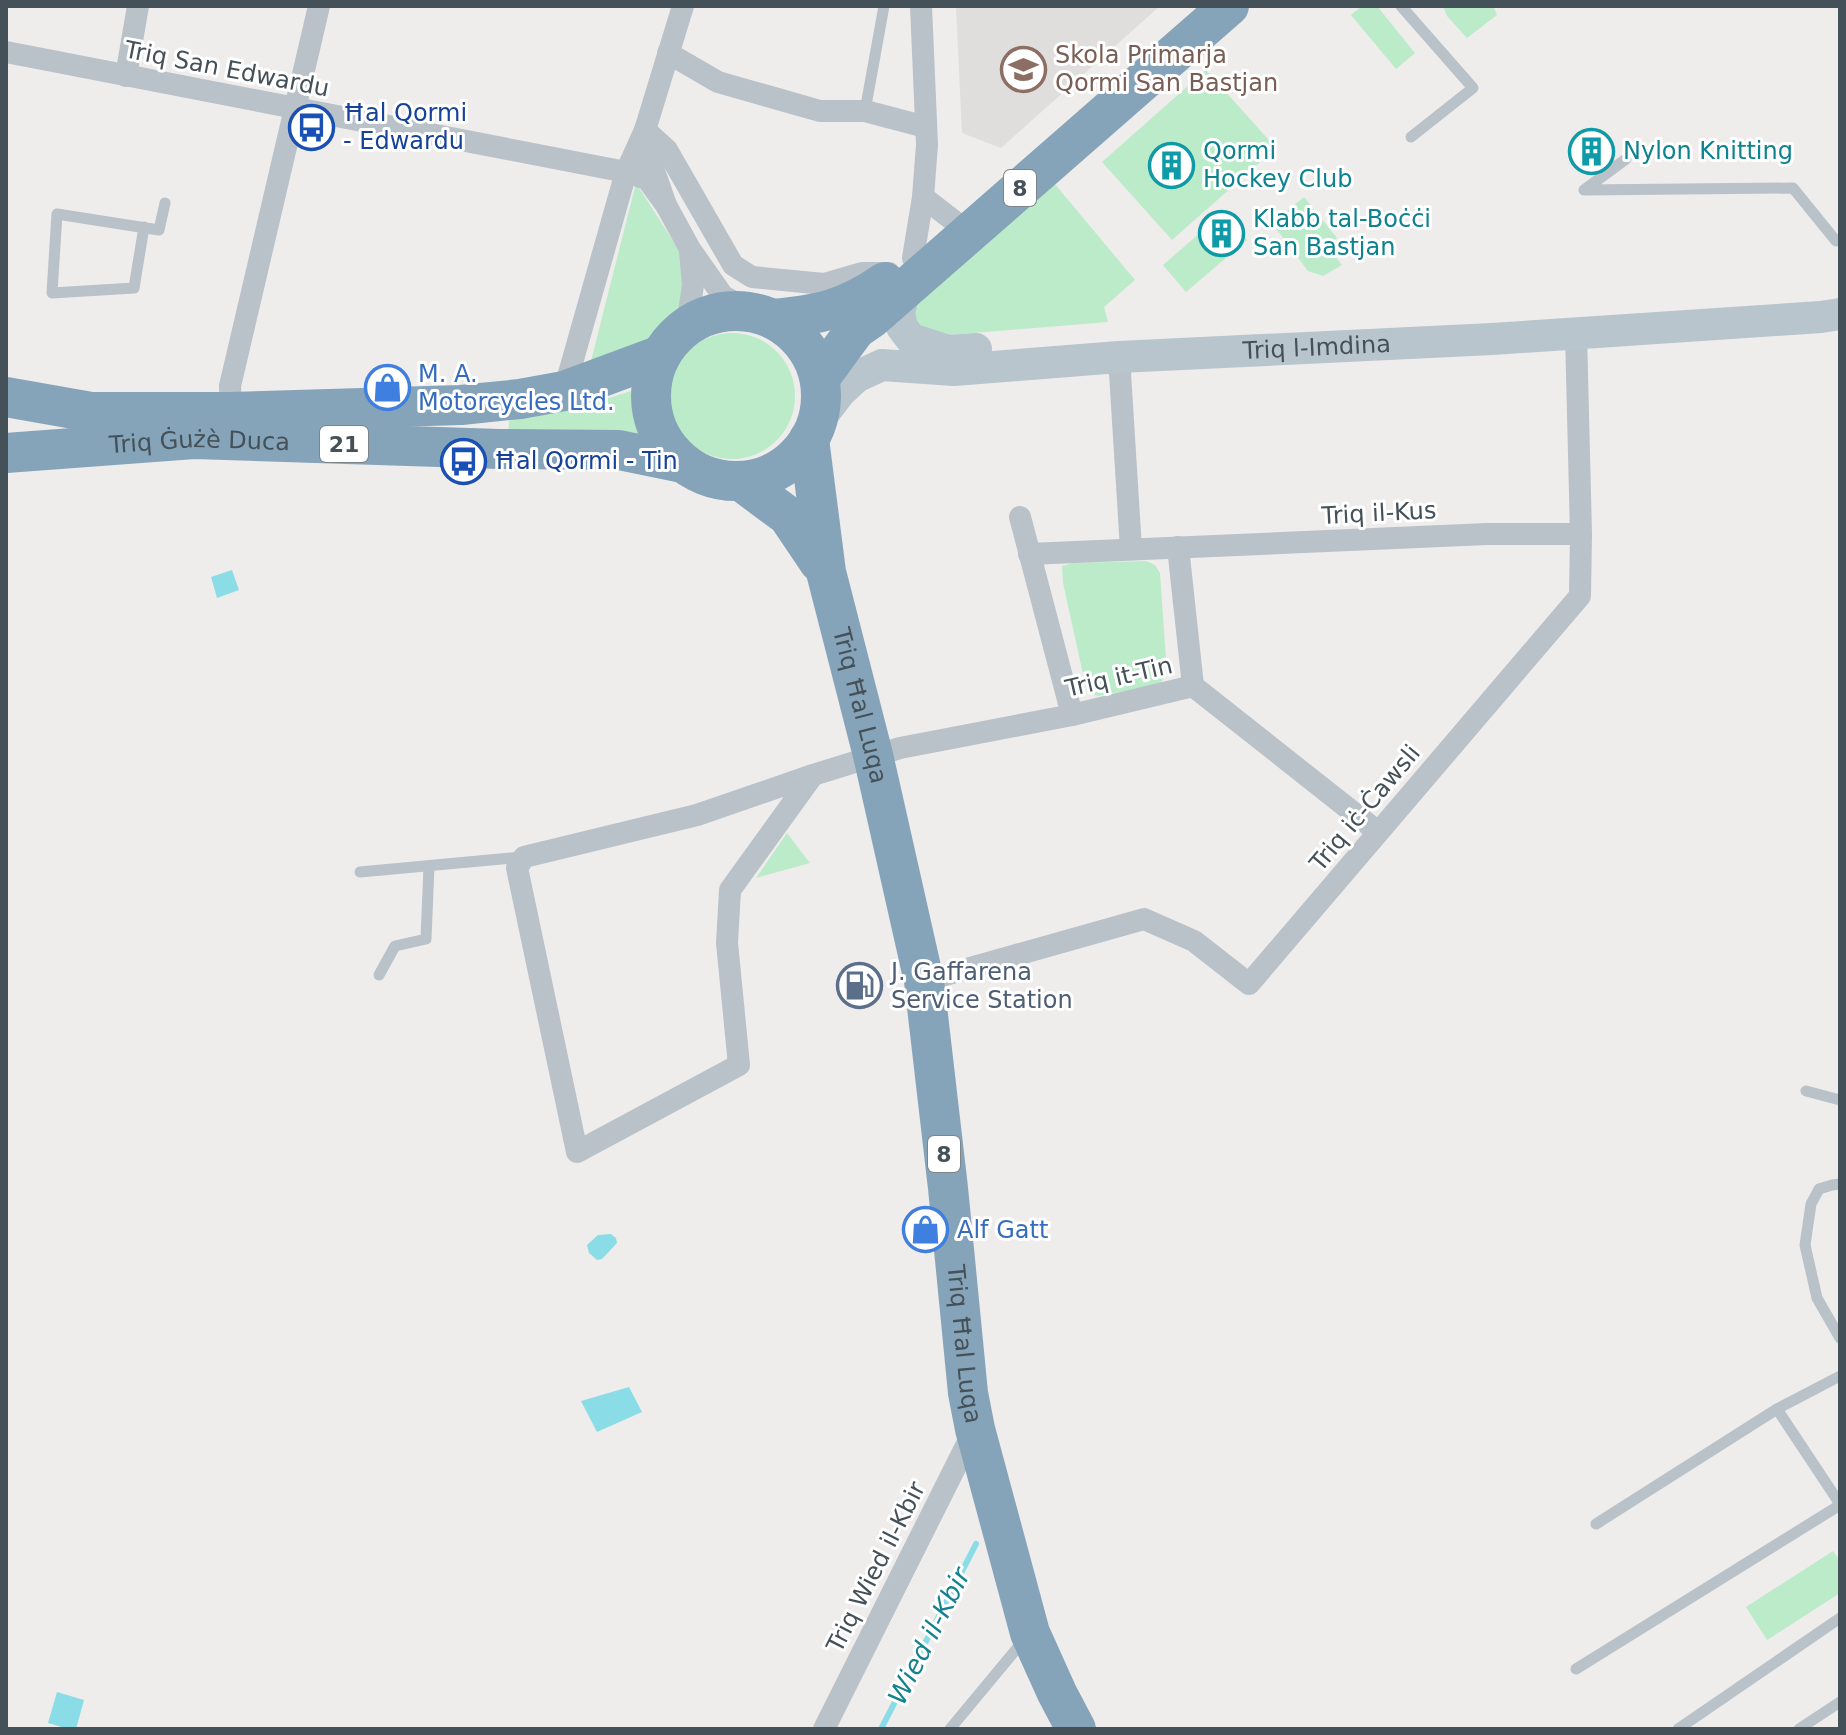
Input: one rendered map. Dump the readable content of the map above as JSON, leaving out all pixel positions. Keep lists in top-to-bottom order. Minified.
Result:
{"streets":{"highway":["8","21","Triq Ġużè Duca","Triq Ħal Luqa"],"main road":["Triq l-Imdina"],"street":["Triq San Edwardu","Triq il-Kus","Triq it-Tin","Triq iċ-Ċawsli","Triq Wied il-Kbir"]},"crossings":[["8","Triq l-Imdina"],["8","21"],["8","Triq Ġużè Duca"],["8","Triq Ħal Luqa"],["Triq l-Imdina","21"],["Triq l-Imdina","Triq Ġużè Duca"],["Triq l-Imdina","Triq Ħal Luqa"],["Triq l-Imdina","Triq iċ-Ċawsli"],["21","Triq Ġużè Duca"],["21","Triq Ħal Luqa"],["Triq Ġużè Duca","Triq Ħal Luqa"],["Triq il-Kus","Triq iċ-Ċawsli"],["Triq it-Tin","Triq Ħal Luqa"],["Triq it-Tin","Triq iċ-Ċawsli"],["Triq Ħal Luqa","Triq iċ-Ċawsli"],["Triq Ħal Luqa","Triq Wied il-Kbir"]],"water":["Wied il-Kbir"],"places":{"school or university":["Skola Primarja Qormi San Bastjan"],"bus stop":["Ħal Qormi - Edwardu","Ħal Qormi - Tin"],"building":["Nylon Knitting","Qormi Hockey Club","Klabb tal-Boċċi San Bastjan"],"shop":["M. A. Motorcycles Ltd.","Alf Gatt"],"fuel station":["J. Gaffarena Service Station"]}}
